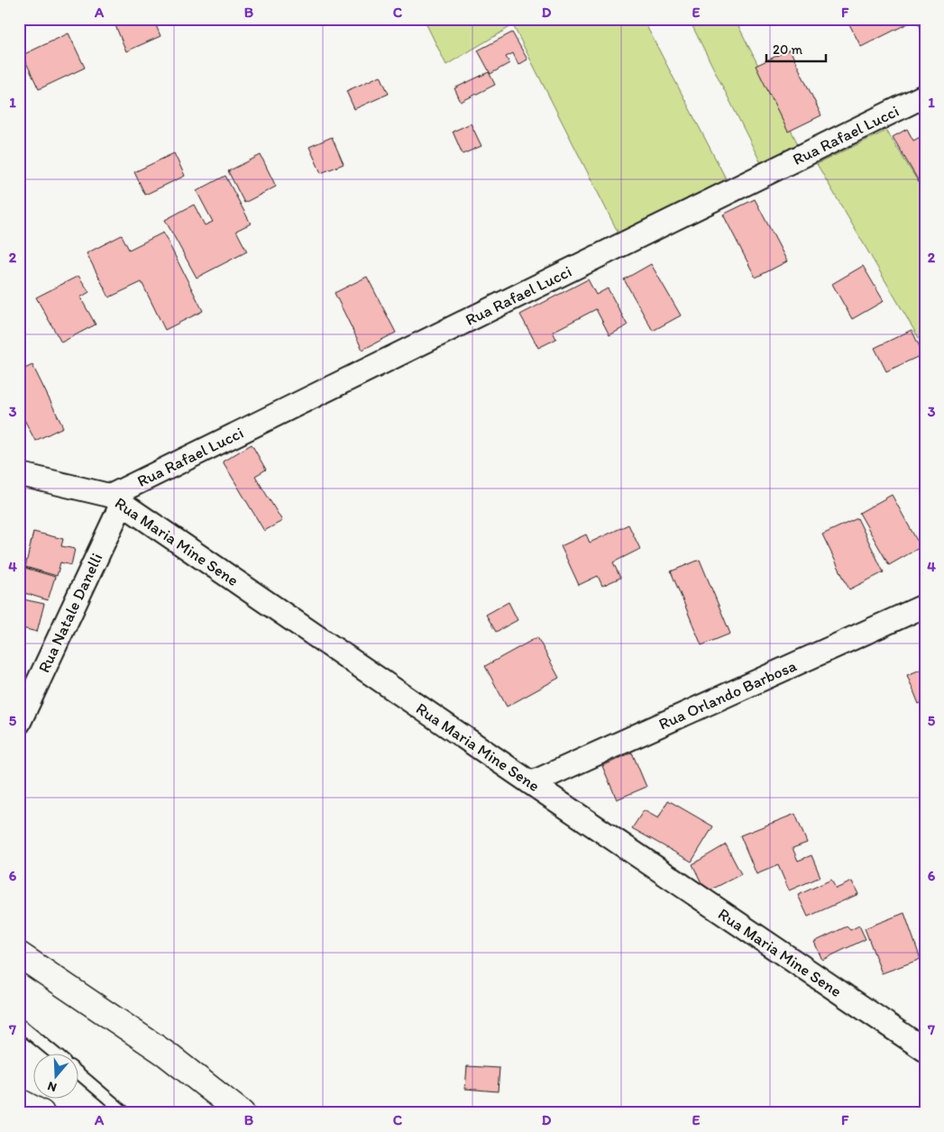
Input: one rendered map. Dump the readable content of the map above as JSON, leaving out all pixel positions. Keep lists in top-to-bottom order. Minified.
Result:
{"streets":{"street":["Rua Rafael Lucci","Rua Maria Mine Sene","Rua Natale Danelli","Rua Orlando Barbosa"]},"crossings":[["Rua Rafael Lucci","Rua Maria Mine Sene"],["Rua Rafael Lucci","Rua Natale Danelli"],["Rua Maria Mine Sene","Rua Natale Danelli"],["Rua Maria Mine Sene","Rua Orlando Barbosa"]],"scale_bar":"20 m","north":"bottom","grid":{"columns":["A","B","C","D","E","F"],"rows":["1","2","3","4","5","6","7"]}}
